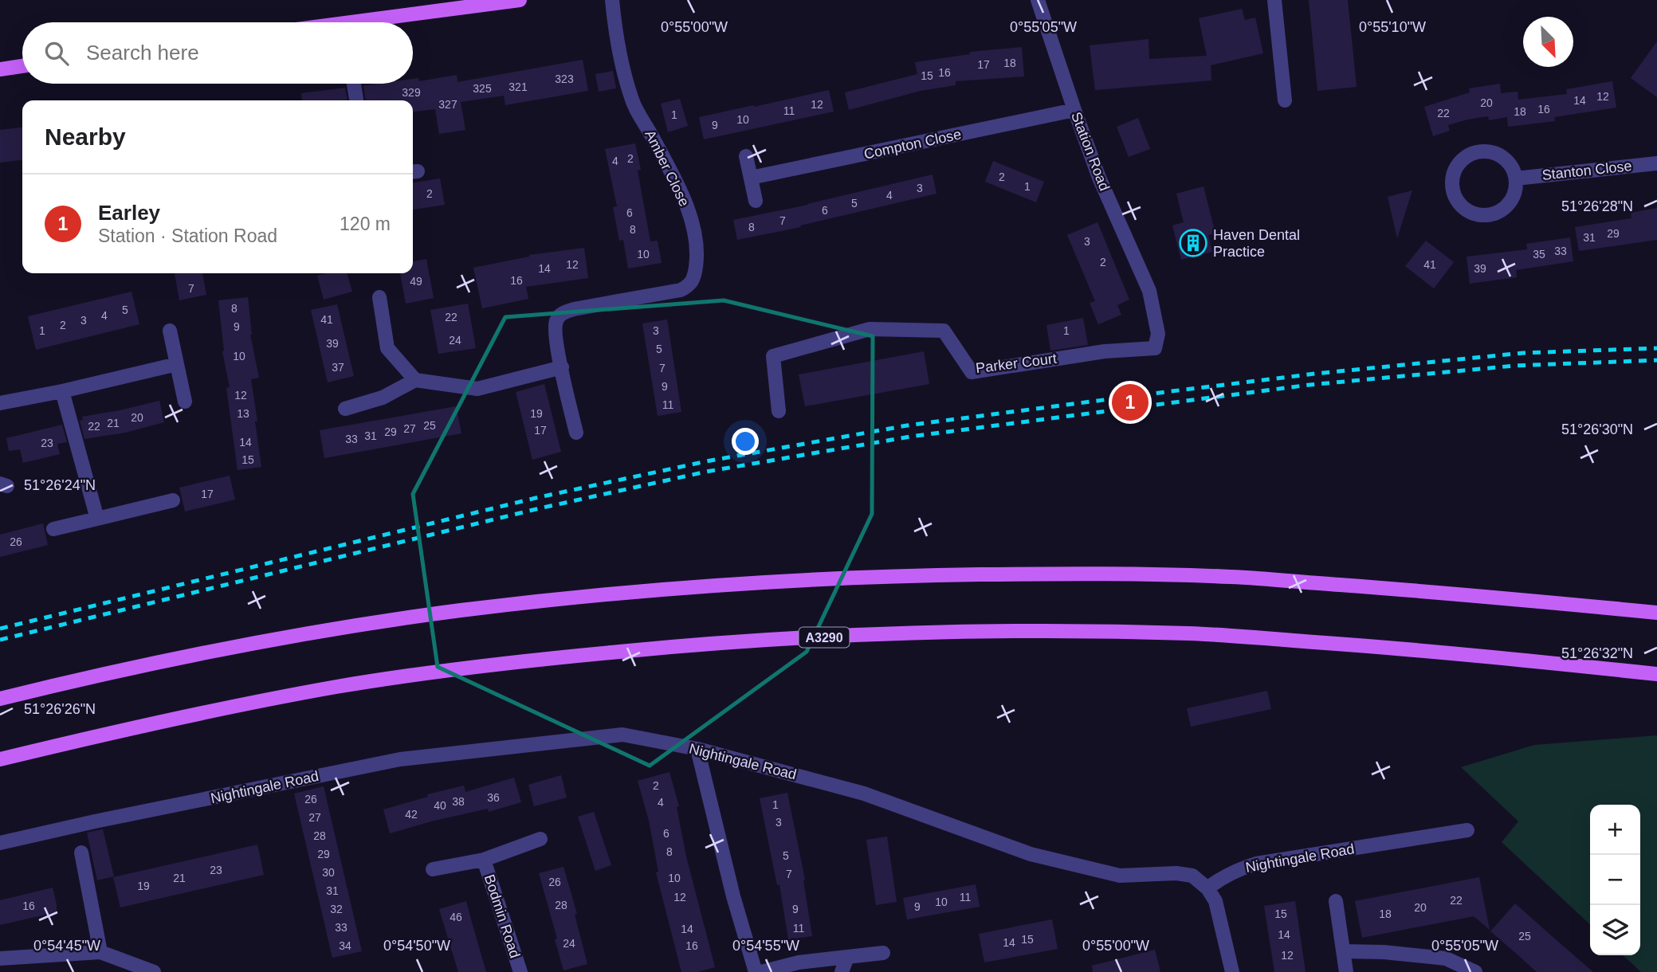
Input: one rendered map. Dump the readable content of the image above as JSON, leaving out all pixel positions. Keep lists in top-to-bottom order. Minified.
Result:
{"streets":{"main road":["A3290"],"street":["Compton Close","Station Road","Amber Close","Stanton Close","Parker Court","Nightingale Road","Bodmin Road"]},"crossings":[["Compton Close","Station Road"],["Station Road","Parker Court"]],"places":{"building":["Haven Dental Practice"]},"house_numbers":["18","17","16","15","323","321","325","329","12","14","20","327","12","16","11","18","22","1","10","9","2","4","2","1","3","2","4","5","6","6","7","8","8","29","31","3","33","10","35","2","12","41","14","39","16","49","7","8","5","4","22","41","3","2","9","1","3","1","24","39","5","10","37","7","9","12","11","13","19","20","21","25","22","27","17","29","31","33","14","23","15","17","26","2","36","26","38","4","1","40","42","27","3","6","28","8","29","5","23","30","7","21","10","26","19","31","12","11","22","10","28","16","9","20","32","9","15","18","46","33","11","14","14","25","15","14","24","34","16","12"],"north":"bottom right","page":{"search":"Search here","heading":"Nearby","list":[{"mark":"1","name":"Earley","note":"Station · Station Road","value":"120 m"}],"pins":"1","map_buttons":["+","−"]},"coordinates":["0°55'00\"W","0°55'05\"W","0°55'10\"W","51°26'28\"N","51°26'30\"N","51°26'24\"N","51°26'32\"N","51°26'26\"N","0°54'45\"W","0°54'50\"W","0°54'55\"W"]}
